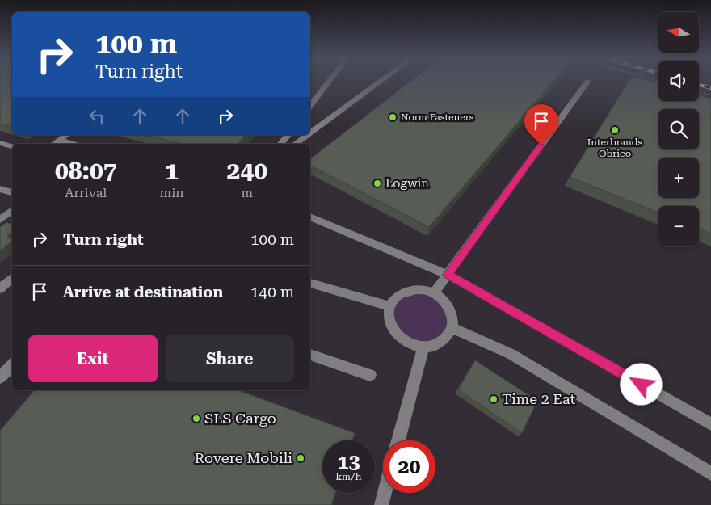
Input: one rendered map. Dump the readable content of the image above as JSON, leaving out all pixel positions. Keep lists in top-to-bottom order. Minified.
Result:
{"places":["Norm Fasteners","Interbrands Obrico","Logwin","Time 2 Eat","SLS Cargo","Rovere Mobili"],"north":"left","page":{"map_buttons":["+","−"],"turn":["100 m","Turn right"],"eta":["08:07","Arrival","1","min","240","m"],"list":[{"name":"Turn right","value":"100 m"},{"name":"Arrive at destination","value":"140 m"}],"buttons":["Exit","Share"],"speed":"13 km/h","limit":"20"}}
